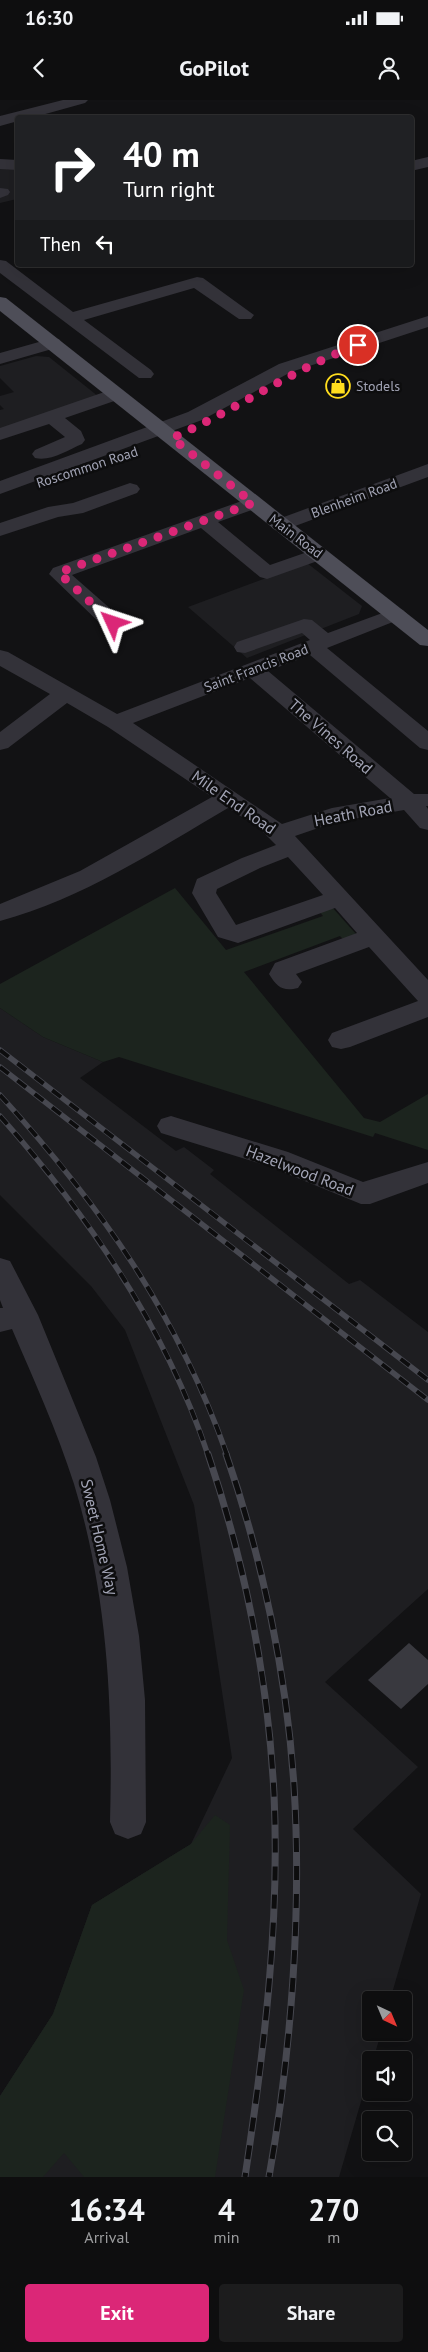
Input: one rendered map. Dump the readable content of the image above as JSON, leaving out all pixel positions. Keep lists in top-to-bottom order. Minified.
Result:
{"streets":{"main road":["Main Road"],"street":["Roscommon Road","Blenheim Road","Saint Francis Road","The Vines Road","Mile End Road","Heath Road","Hazelwood Road","Sweet Home Way"]},"crossings":[["Roscommon Road","Main Road"],["Blenheim Road","Main Road"],["Main Road","Saint Francis Road"],["Saint Francis Road","The Vines Road"],["Saint Francis Road","Mile End Road"],["The Vines Road","Heath Road"],["Mile End Road","Heath Road"]],"places":{"shop":["Stodels"]},"north":"bottom right","page":{"status":"16:30","header":"GoPilot","turn":["40 m","Turn right"],"then":"Then","eta":["16:34","Arrival","4","min","270","m"],"buttons":["Exit","Share"]}}
